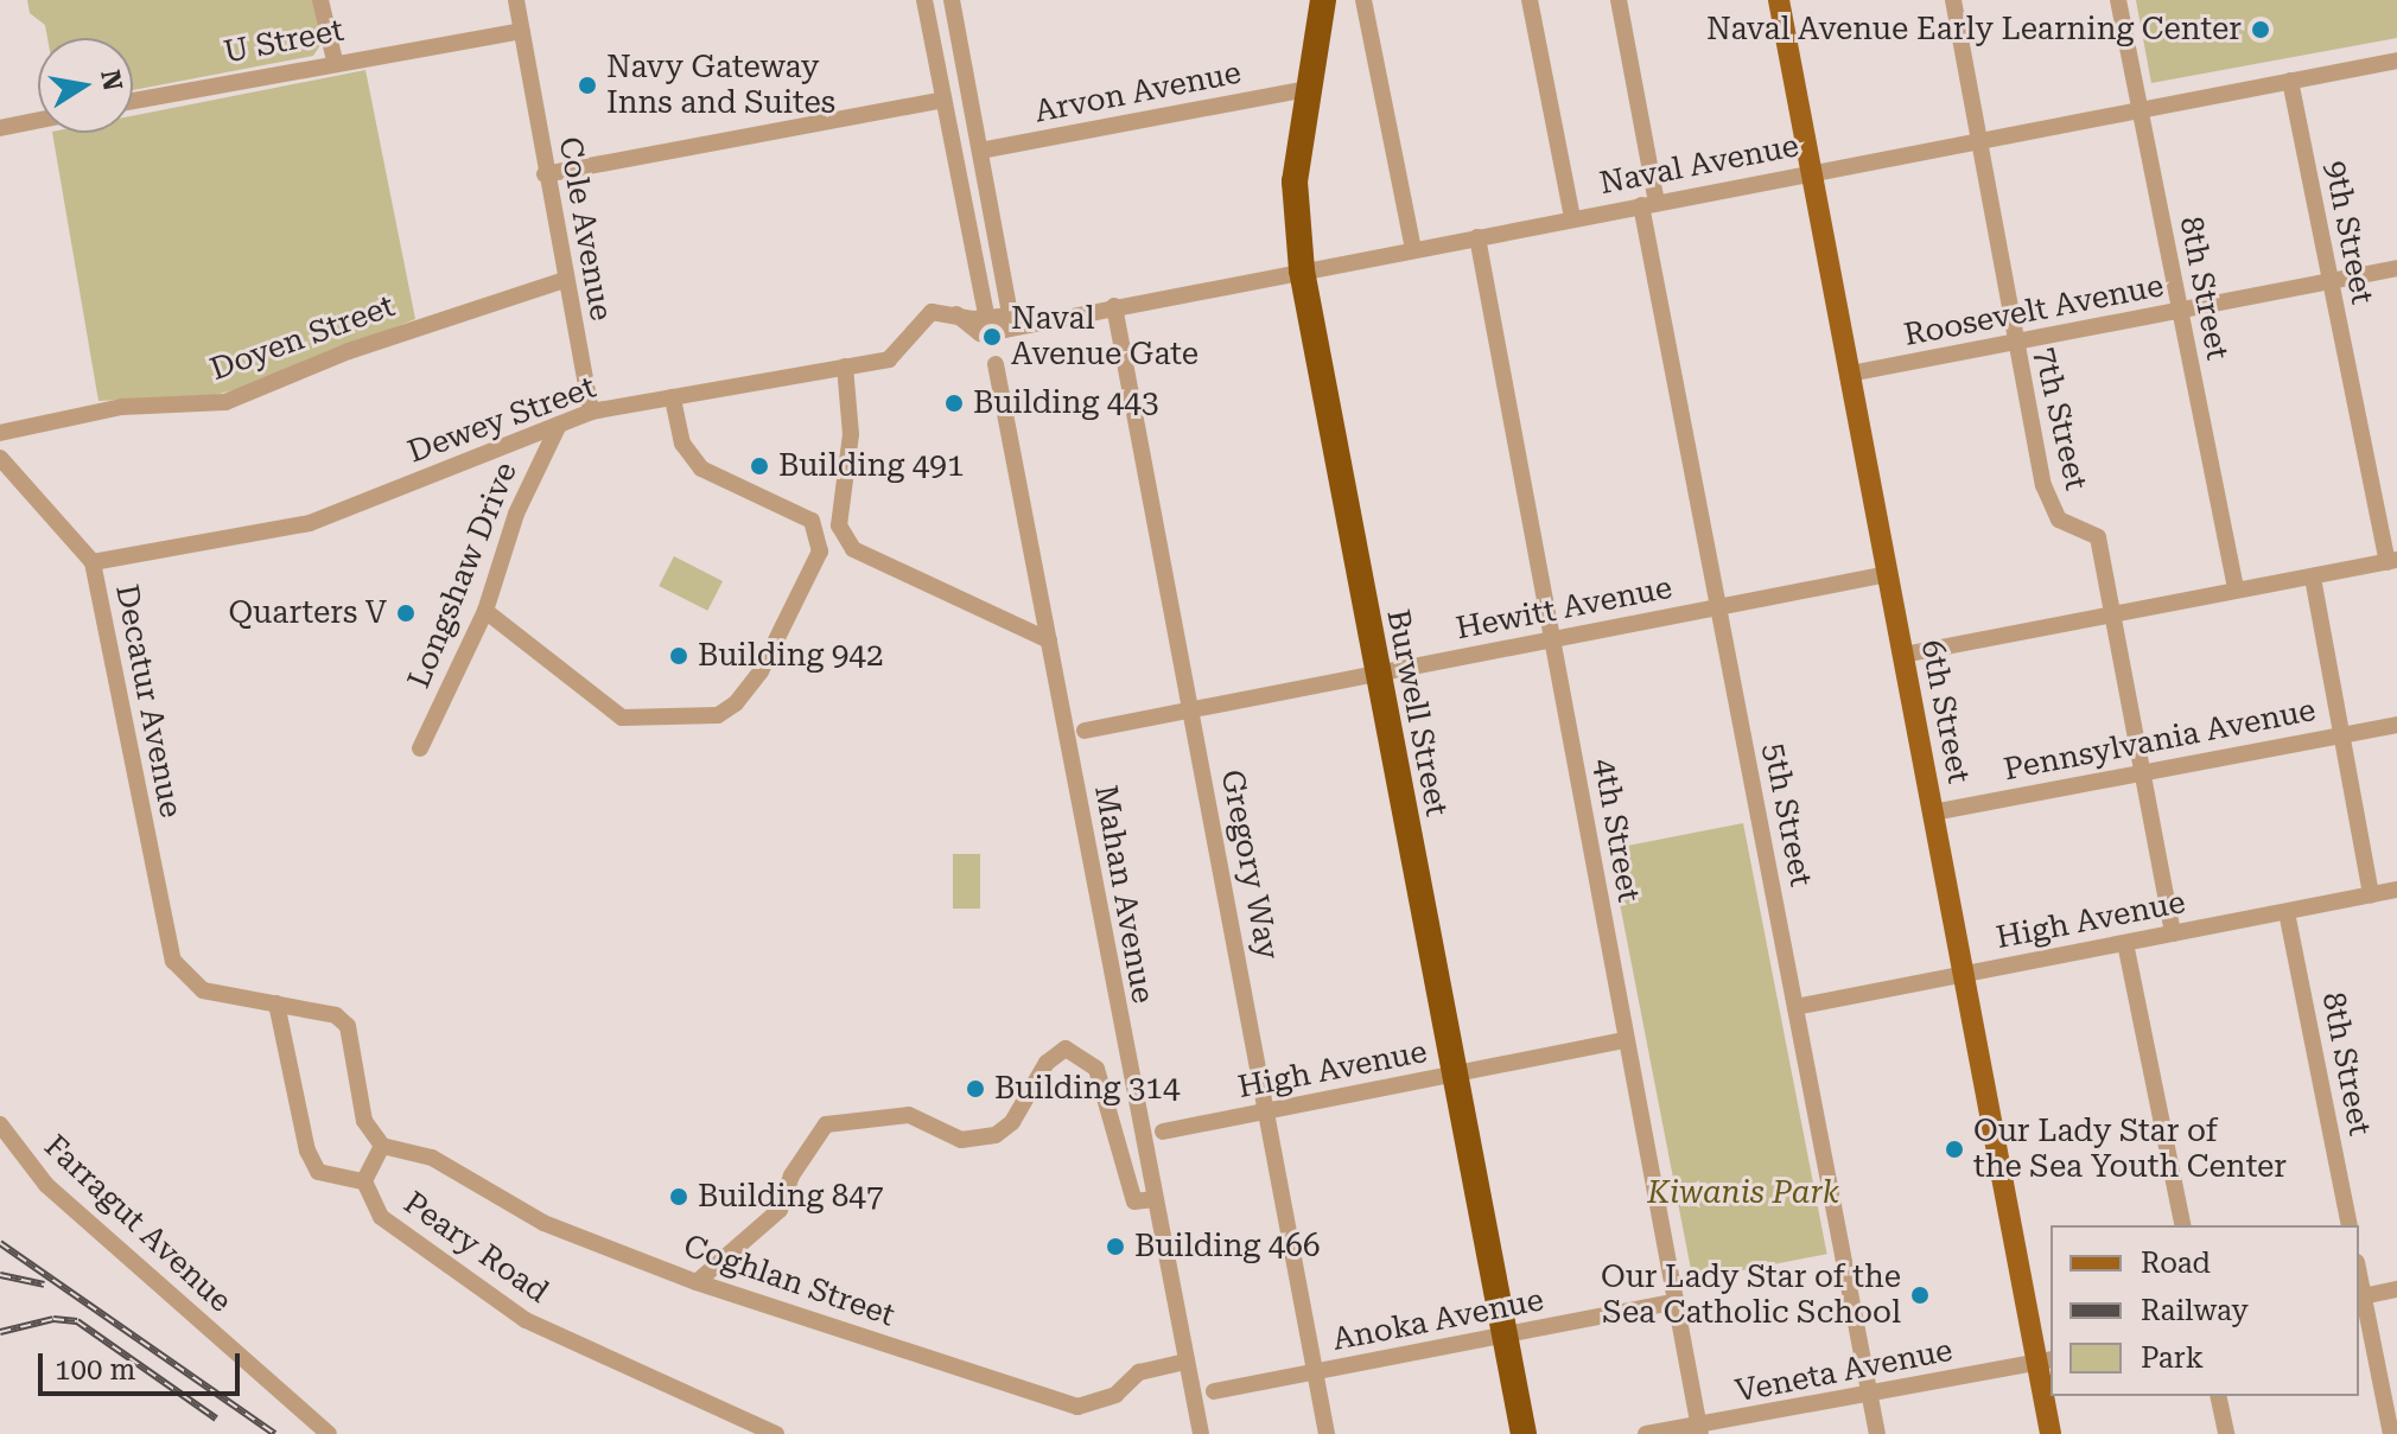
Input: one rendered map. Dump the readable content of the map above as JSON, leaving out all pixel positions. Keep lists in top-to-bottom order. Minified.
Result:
{"streets":{"highway":["Burwell Street"],"main road":["6th Street"],"street":["U Street","Arvon Avenue","Naval Avenue","Cole Avenue","9th Street","8th Street","Roosevelt Avenue","Doyen Street","7th Street","Dewey Street","Longshaw Drive","Hewitt Avenue","Decatur Avenue","Pennsylvania Avenue","5th Street","4th Street","Gregory Way","Mahan Avenue","High Avenue","Farragut Avenue","Peary Road","Coghlan Street","Anoka Avenue","Veneta Avenue"]},"crossings":[["U Street","Cole Avenue"],["Arvon Avenue","Burwell Street"],["Naval Avenue","9th Street"],["Naval Avenue","8th Street"],["Naval Avenue","7th Street"],["Naval Avenue","6th Street"],["Naval Avenue","Burwell Street"],["Naval Avenue","5th Street"],["Naval Avenue","4th Street"],["Naval Avenue","Gregory Way"],["Cole Avenue","Doyen Street"],["Cole Avenue","Dewey Street"],["9th Street","Roosevelt Avenue"],["8th Street","Roosevelt Avenue"],["8th Street","High Avenue"],["Roosevelt Avenue","7th Street"],["Roosevelt Avenue","6th Street"],["7th Street","Pennsylvania Avenue"],["7th Street","High Avenue"],["Dewey Street","Longshaw Drive"],["Dewey Street","Decatur Avenue"],["Hewitt Avenue","6th Street"],["Hewitt Avenue","Burwell Street"],["Hewitt Avenue","5th Street"],["Hewitt Avenue","4th Street"],["Hewitt Avenue","Gregory Way"],["Decatur Avenue","Peary Road"],["6th Street","Pennsylvania Avenue"],["6th Street","High Avenue"],["6th Street","Veneta Avenue"],["Burwell Street","High Avenue"],["Burwell Street","Anoka Avenue"],["5th Street","High Avenue"],["5th Street","Veneta Avenue"],["4th Street","High Avenue"],["4th Street","Anoka Avenue"],["4th Street","Veneta Avenue"],["Gregory Way","High Avenue"],["Gregory Way","Anoka Avenue"],["Mahan Avenue","Coghlan Street"]],"parks":["Kiwanis Park"],"places":["Naval Avenue Early Learning Center","Navy Gateway Inns and Suites","Naval Avenue Gate","Building 443","Building 491","Quarters V","Building 942","Building 314","Our Lady Star of the Sea Youth Center","Building 847","Building 466","Our Lady Star of the Sea Catholic School"],"legend":["Road","Railway","Park"],"scale_bar":"100 m","north":"right"}
